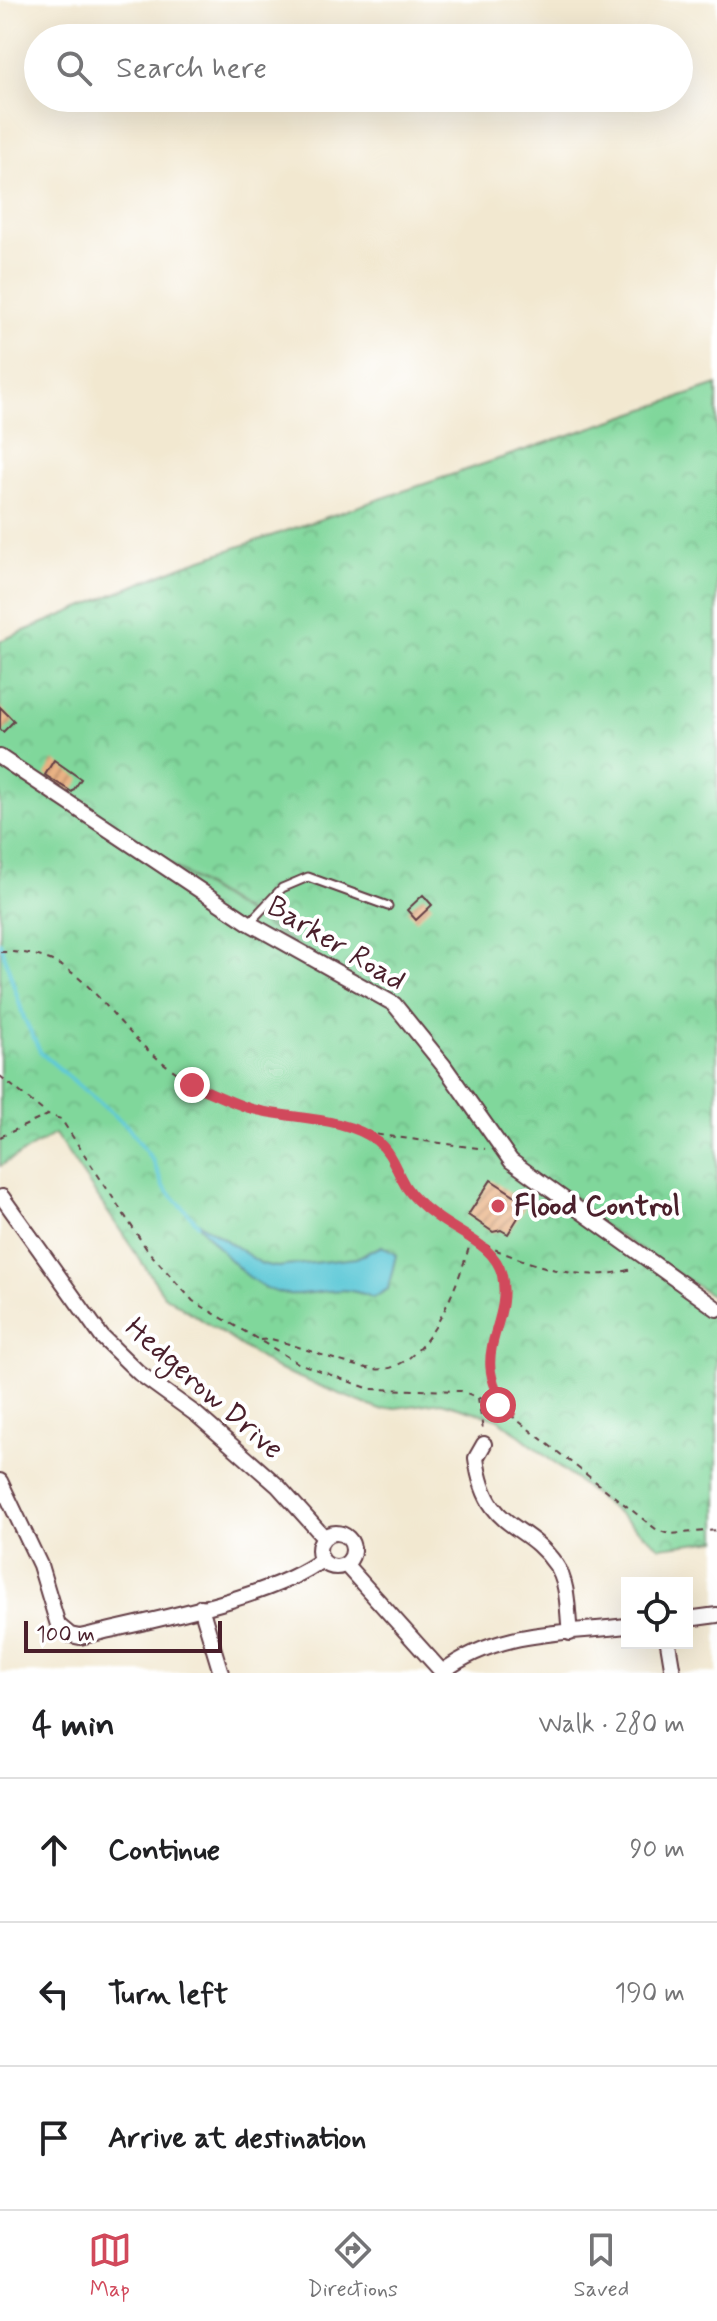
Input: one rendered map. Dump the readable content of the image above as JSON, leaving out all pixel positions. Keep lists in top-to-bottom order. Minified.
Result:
{"streets":{"street":["Barker Road","Hedgerow Drive"]},"places":["Flood Control"],"scale_bar":"100 m","page":{"search":"Search here","scale":"100 m","heading":["4 min","Walk · 280 m"],"list":[["Continue","90 m"],["Turn left","190 m"],"Arrive at destination"],"nav":["Map","Directions","Saved"]}}
